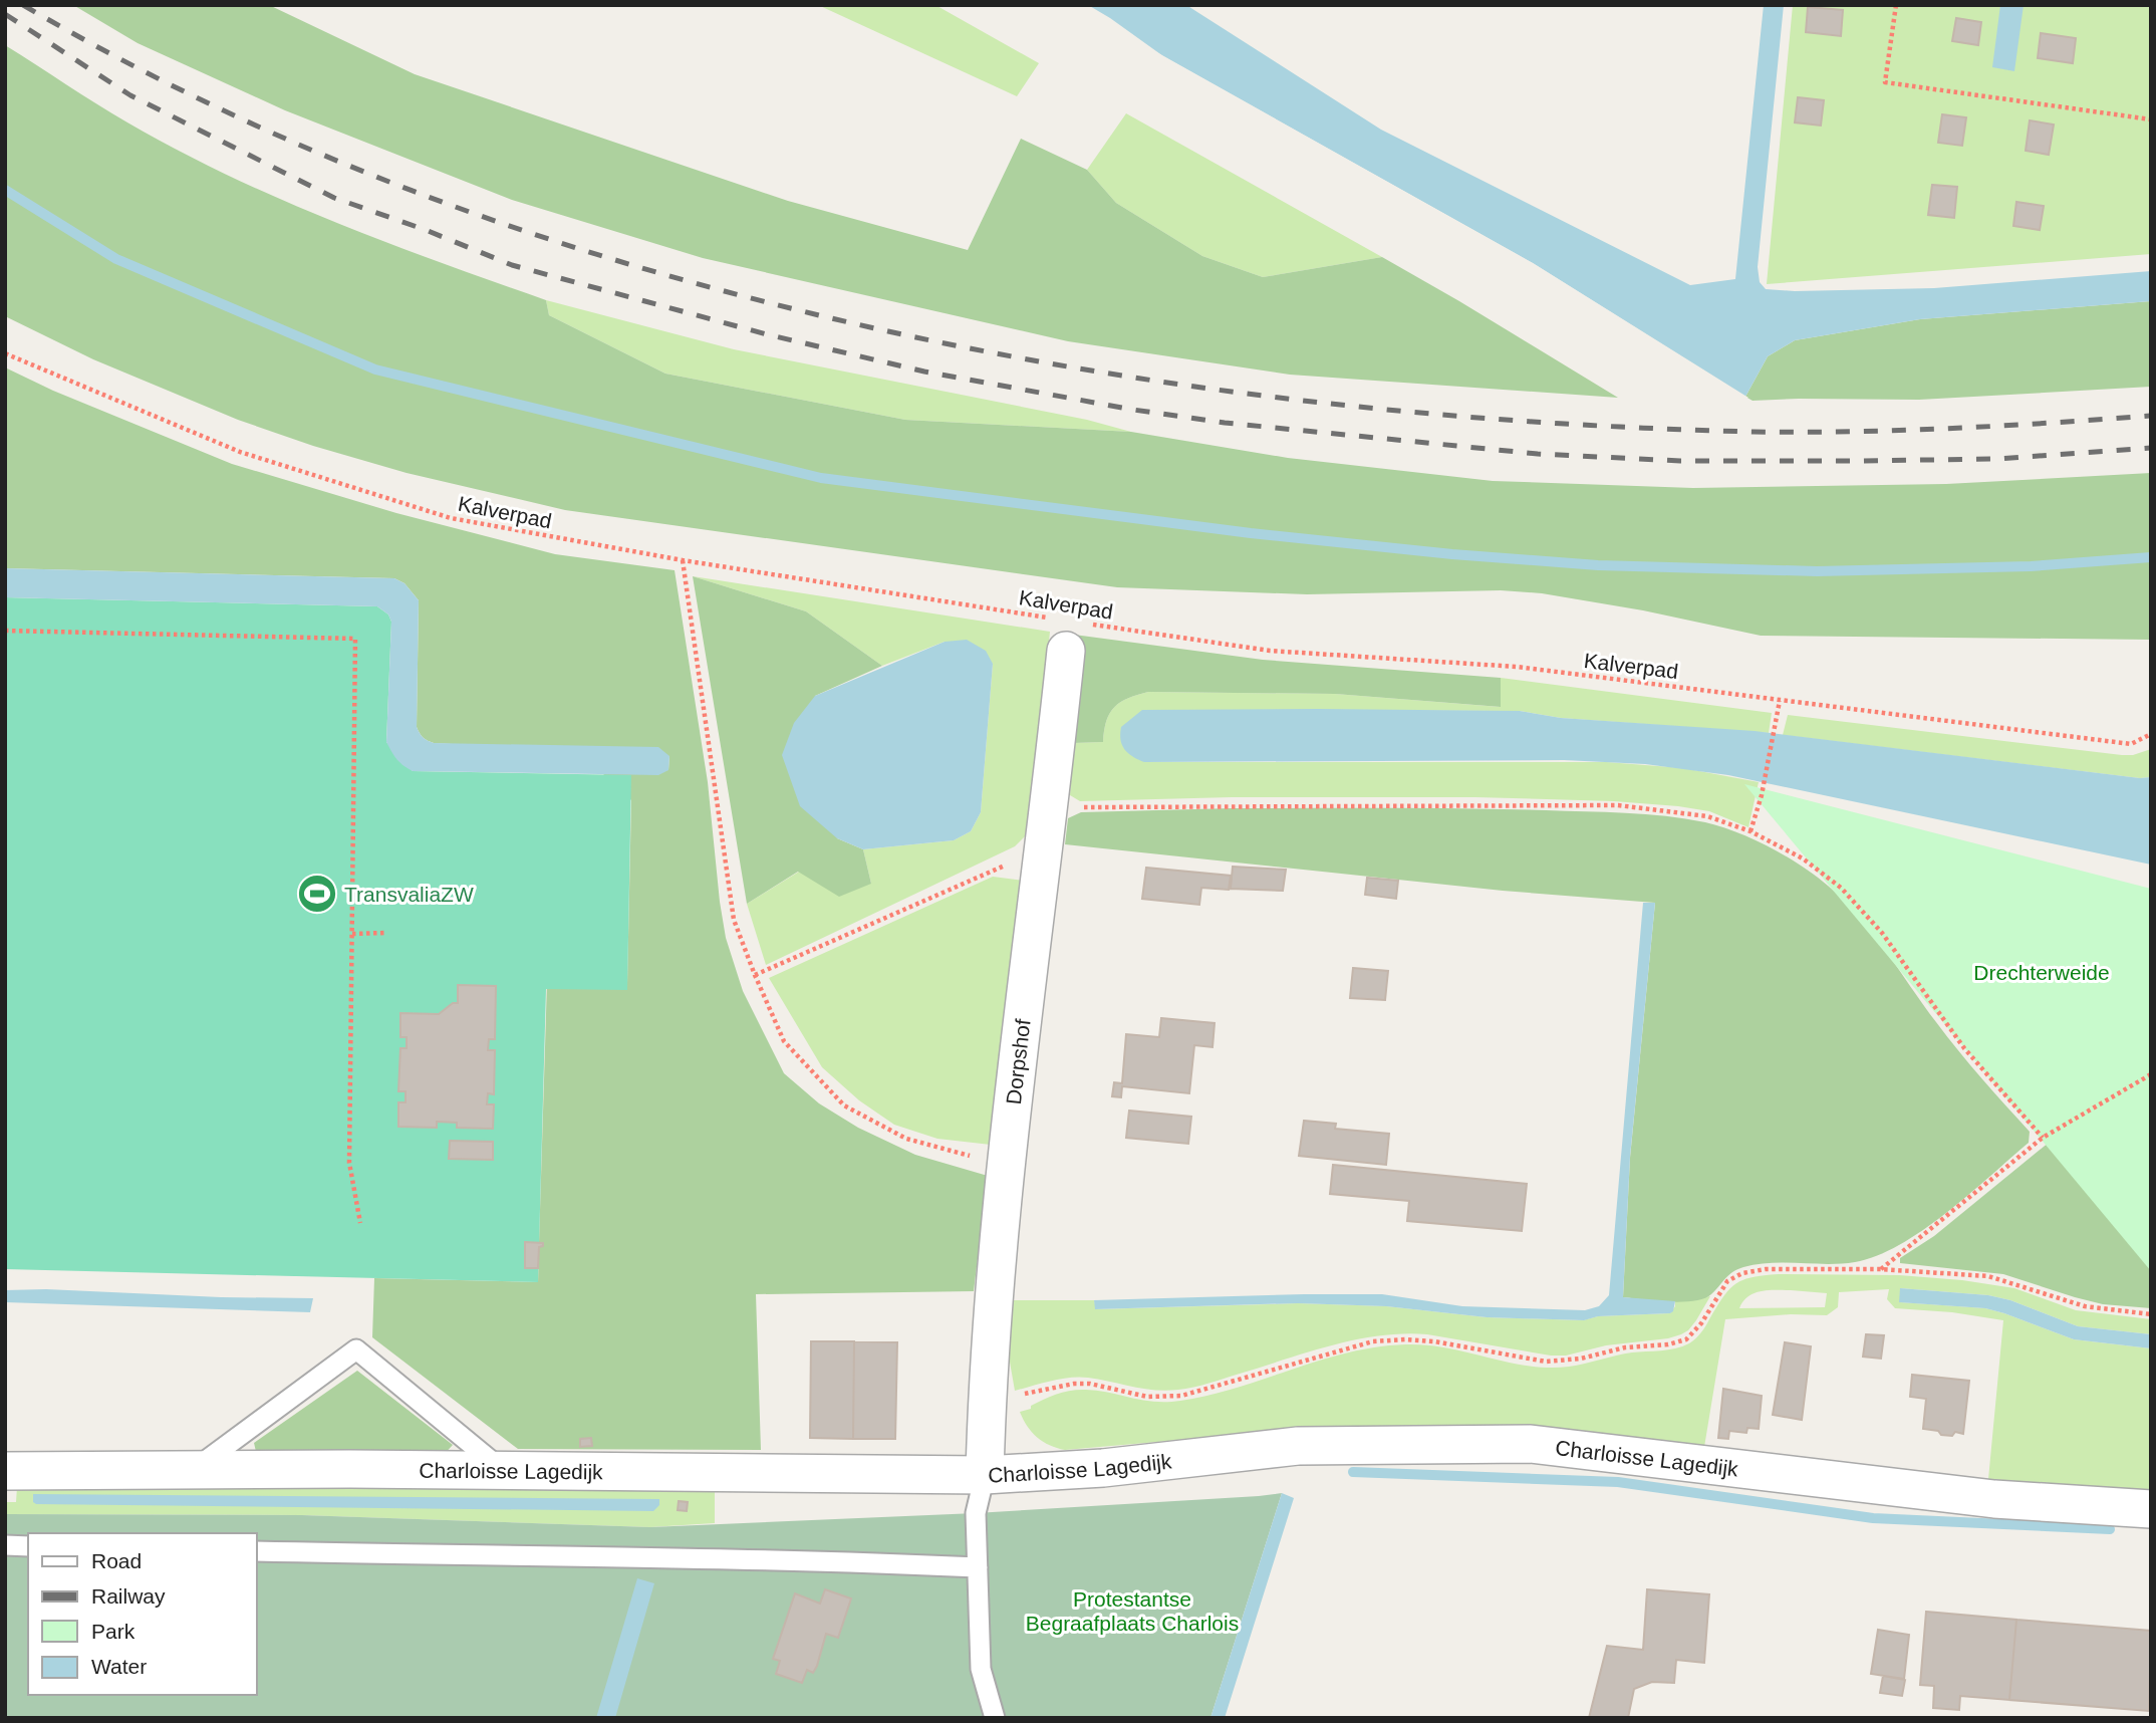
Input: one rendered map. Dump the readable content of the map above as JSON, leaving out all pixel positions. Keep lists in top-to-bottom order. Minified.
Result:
{"streets":{"street":["Dorpshof","Charloisse Lagedijk"],"path":["Kalverpad"]},"crossings":[["Kalverpad","Dorpshof"],["Dorpshof","Charloisse Lagedijk"]],"parks":["Drechterweide","Protestantse Begraafplaats Charlois"],"places":{"sports":["TransvaliaZW"]},"legend":["Road","Railway","Park","Water"]}
